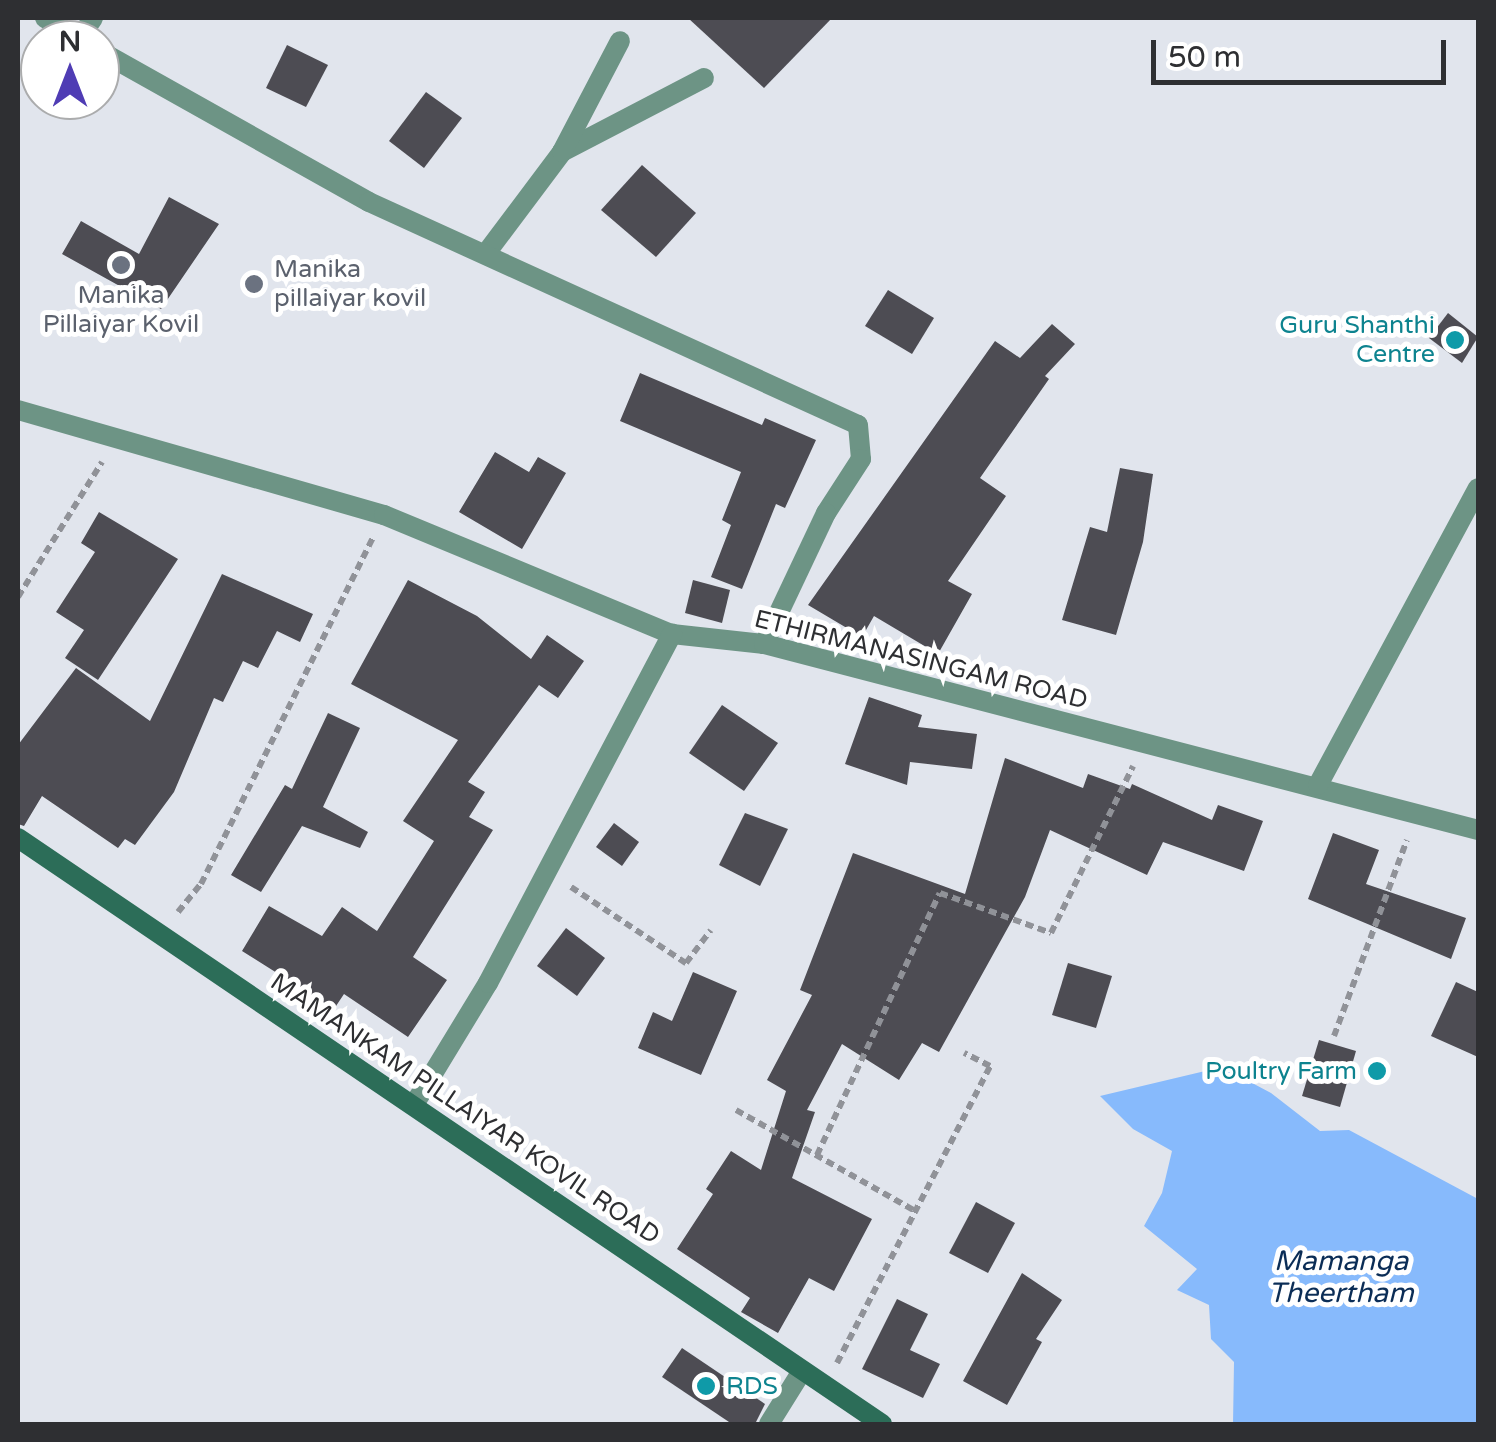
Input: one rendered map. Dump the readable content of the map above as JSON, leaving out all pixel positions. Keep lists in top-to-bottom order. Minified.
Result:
{"streets":{"main road":["MAMANKAM PILLAIYAR KOVIL ROAD"],"street":["ETHIRMANASINGAM ROAD"]},"water":["Mamanga Theertham"],"places":["Manika Pillaiyar Kovil","Manika pillaiyar kovil","Guru Shanthi Centre","Poultry Farm","RDS"],"scale_bar":"50 m","north":"top"}
